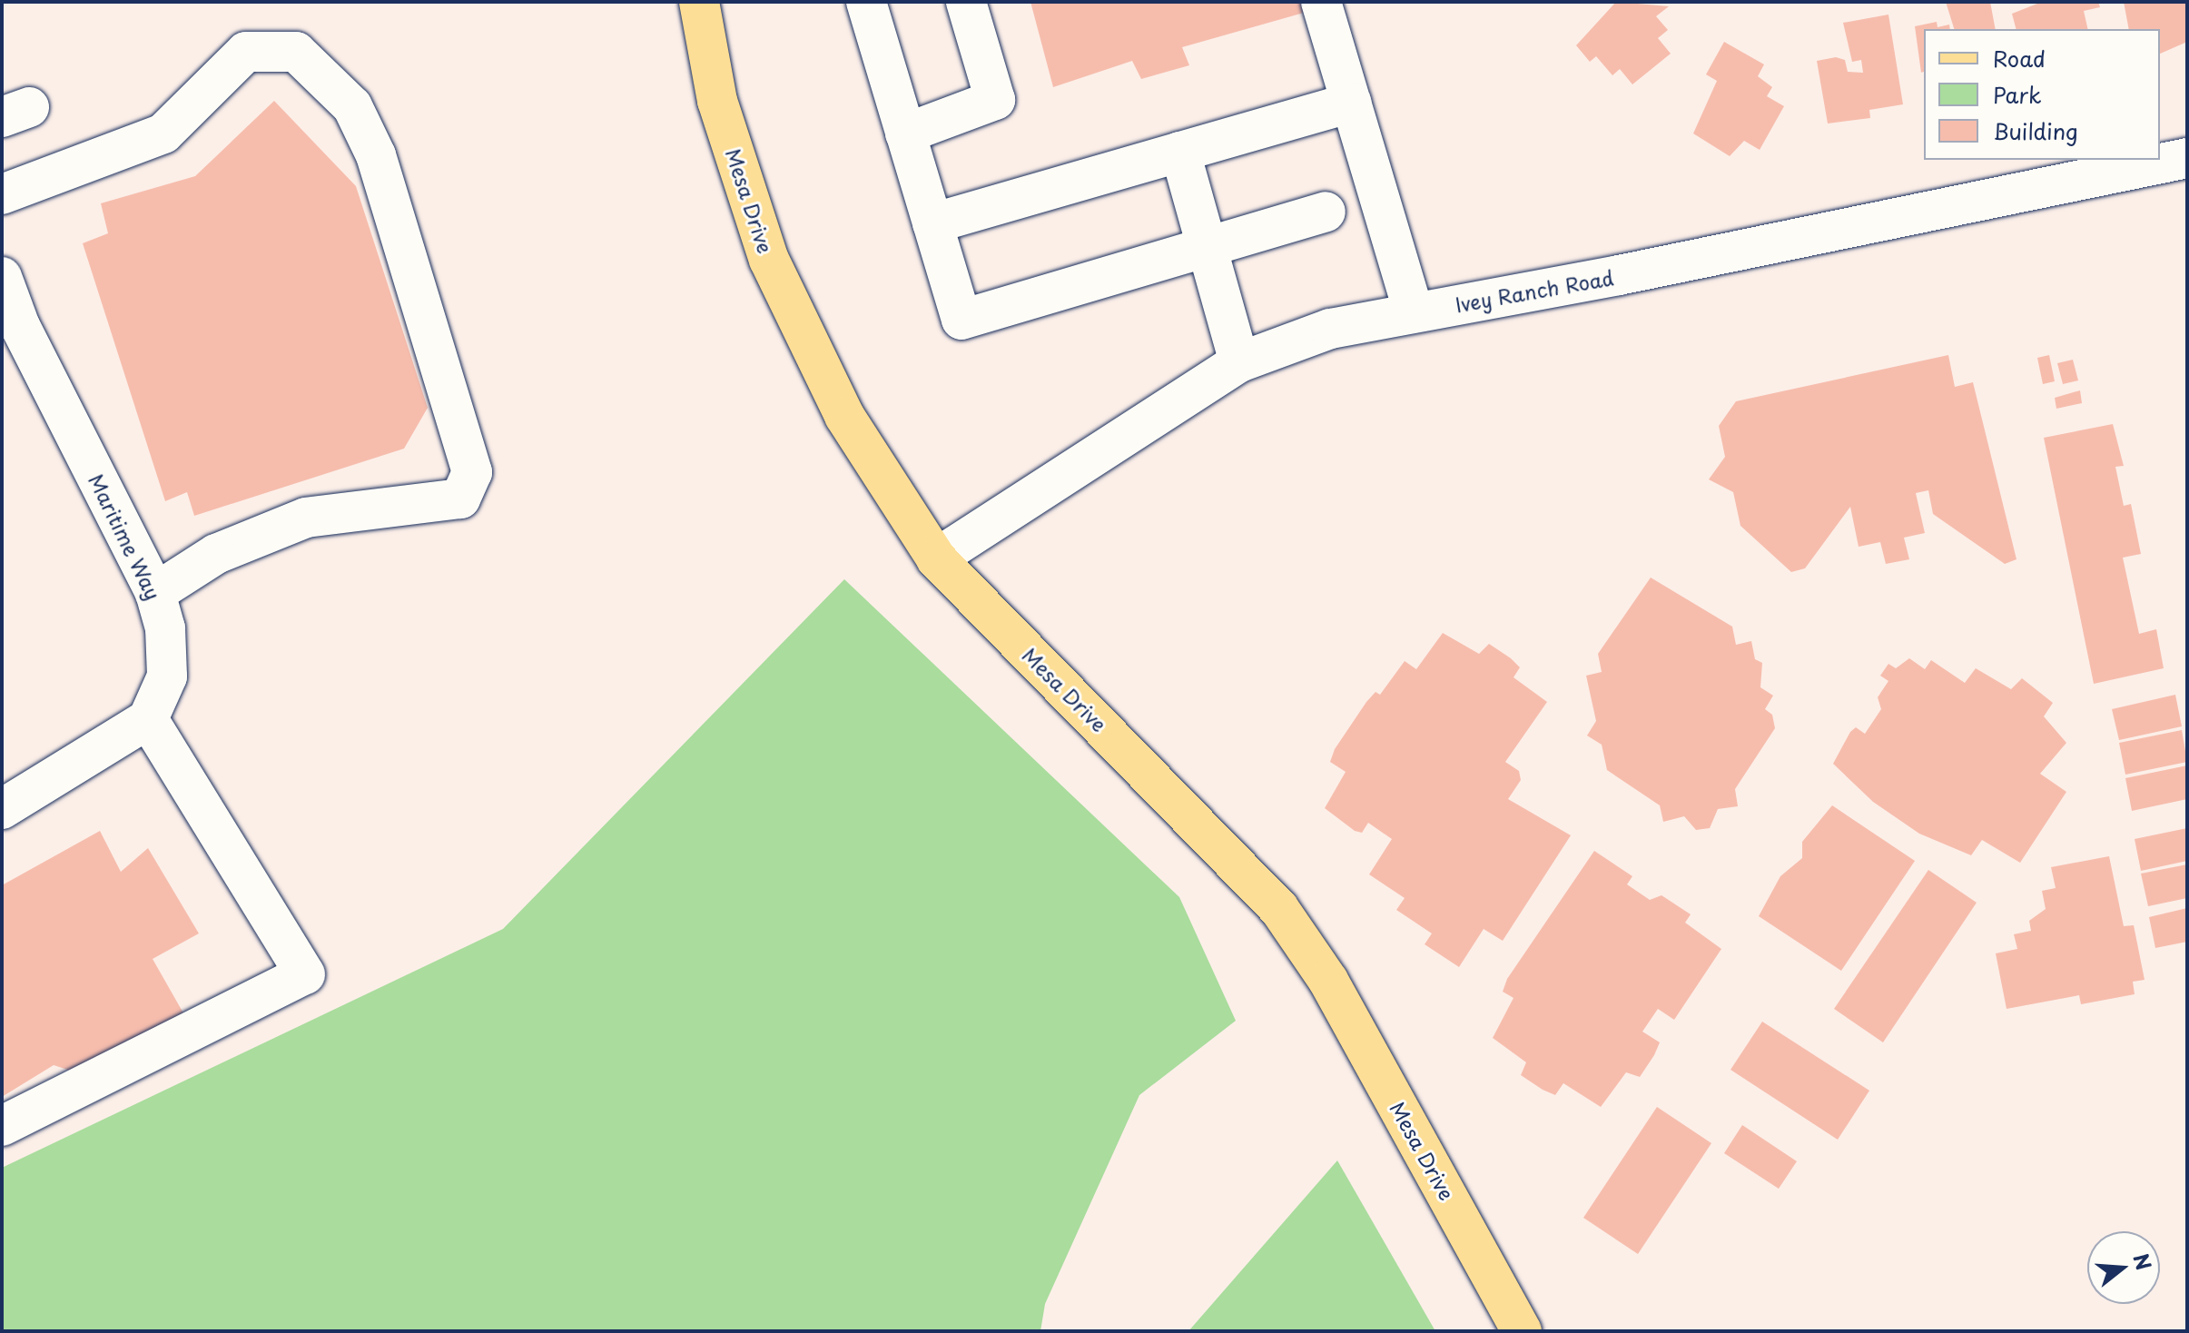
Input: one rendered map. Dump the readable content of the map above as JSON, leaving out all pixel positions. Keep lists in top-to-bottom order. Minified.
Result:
{"streets":{"main road":["Mesa Drive"],"street":["Ivey Ranch Road","Maritime Way"]},"crossings":[["Mesa Drive","Ivey Ranch Road"]],"legend":["Road","Park","Building"],"north":"right"}
